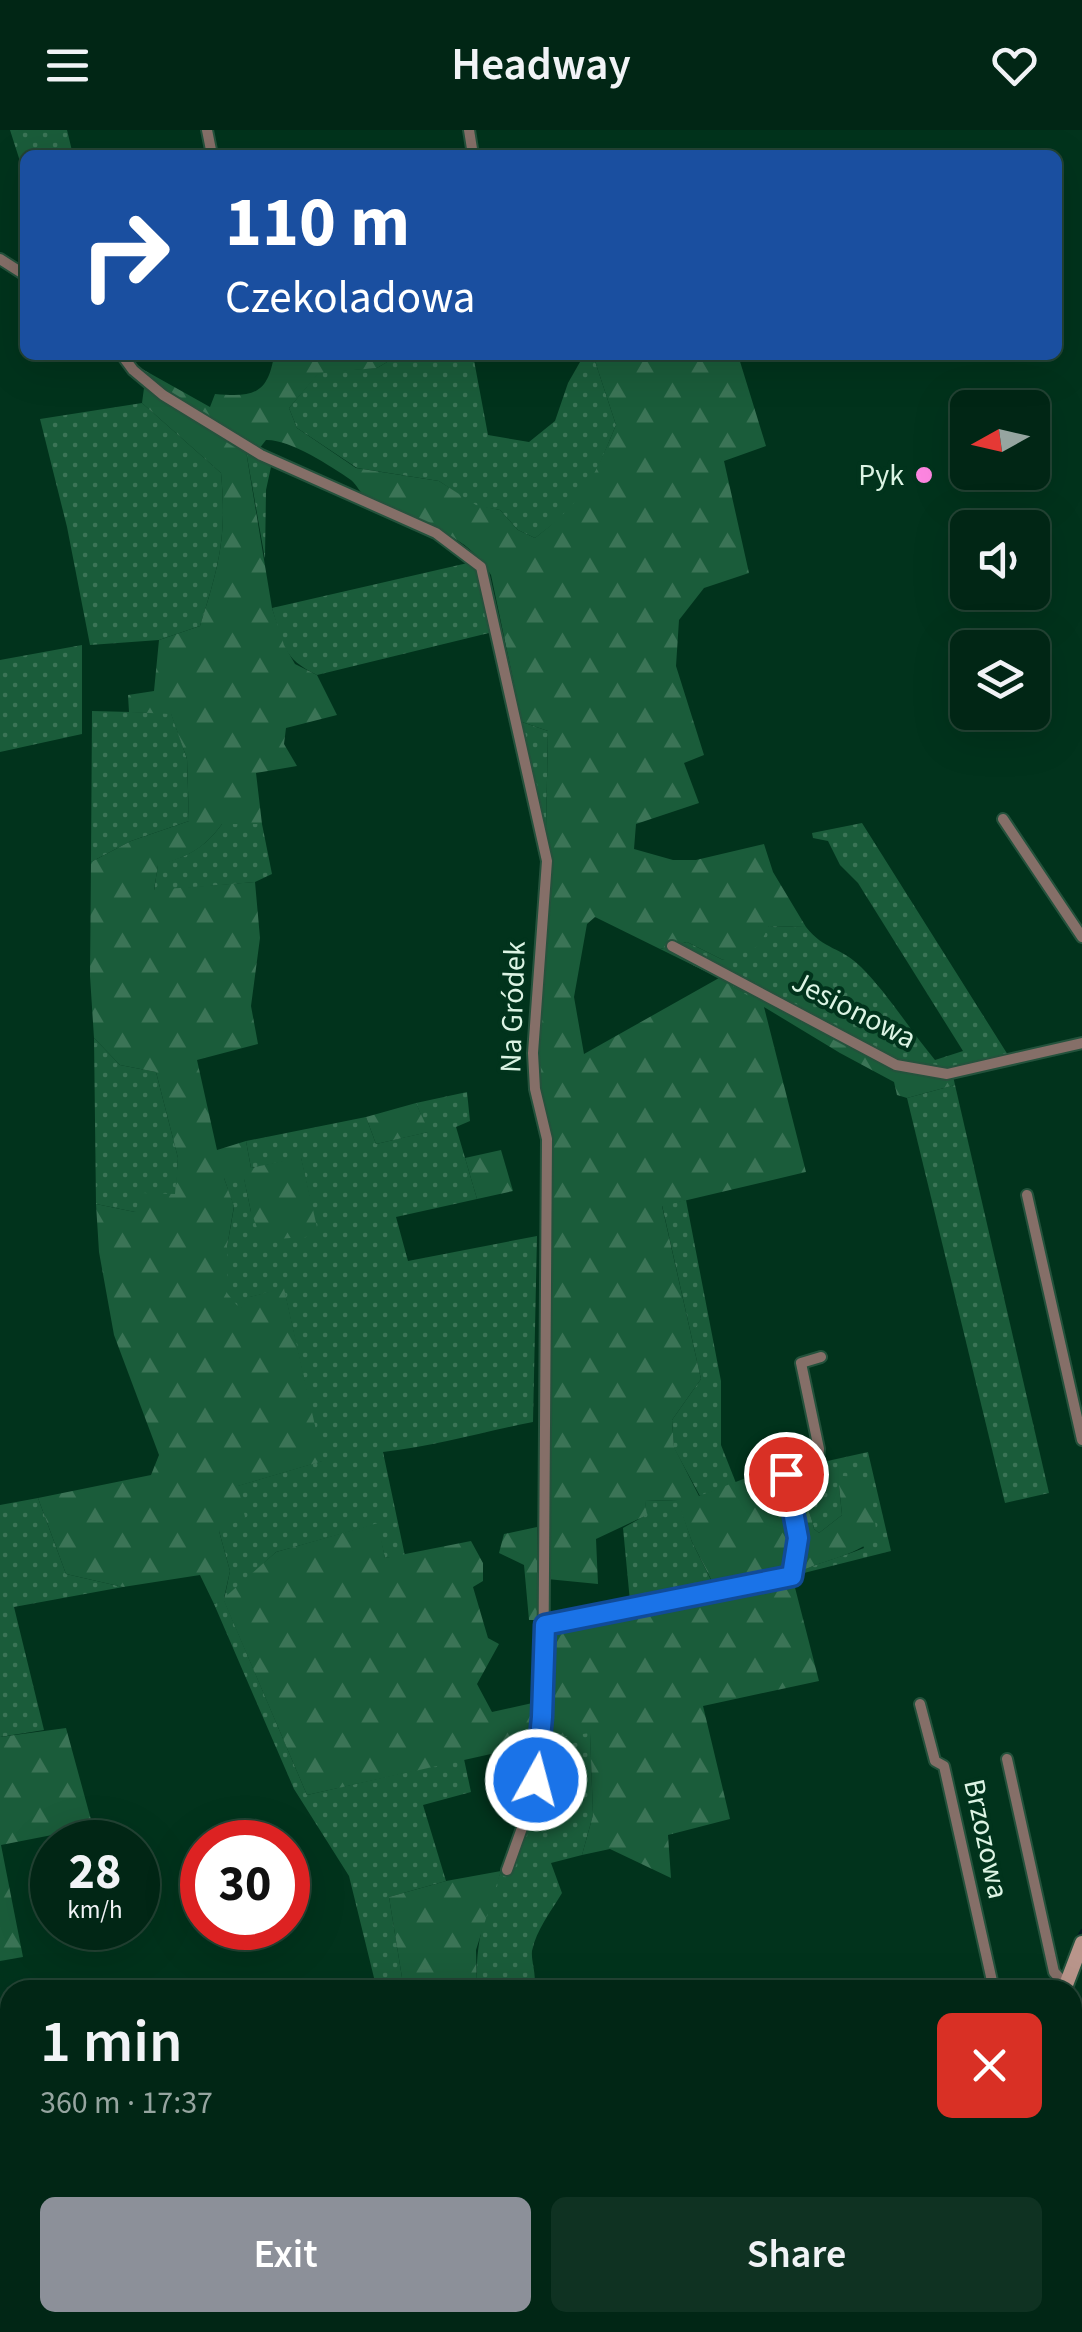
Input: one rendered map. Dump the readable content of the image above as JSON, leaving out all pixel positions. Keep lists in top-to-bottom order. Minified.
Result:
{"streets":{"street":["Na Gródek","Jesionowa","Brzozowa"]},"places":["Pyk"],"north":"left","page":{"header":"Headway","turn":["110 m","Czekoladowa"],"speed":"28 km/h","limit":"30","heading":["1 min","360 m · 17:37"],"buttons":["Exit","Share"]}}
